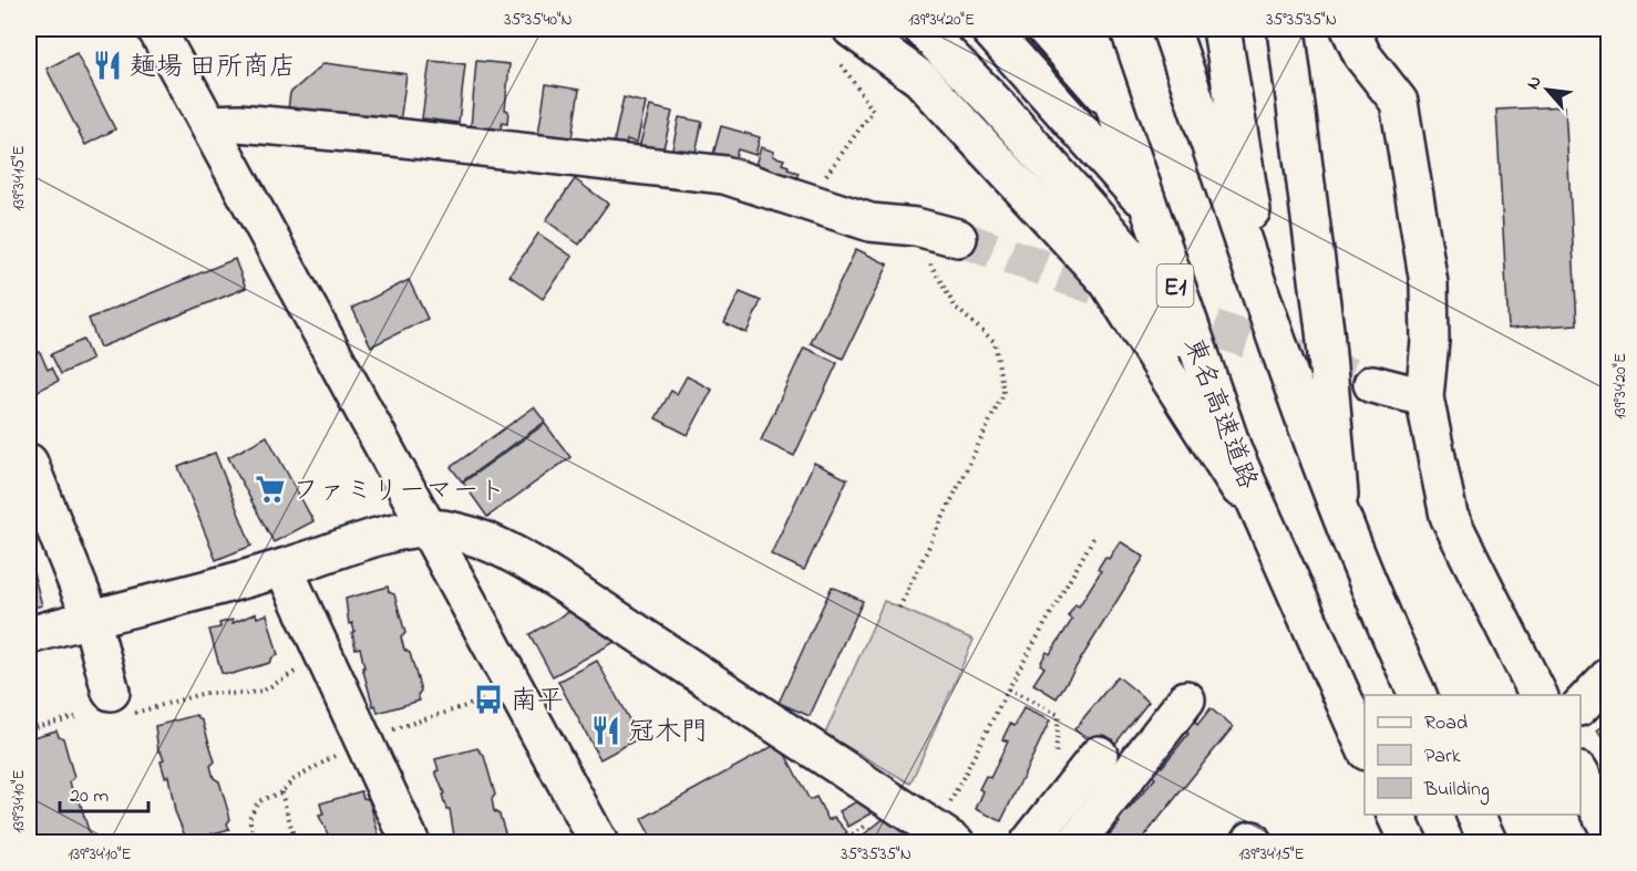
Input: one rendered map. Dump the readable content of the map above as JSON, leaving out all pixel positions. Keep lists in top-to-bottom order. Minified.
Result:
{"streets":{"main road":["E1","東名高速道路"]},"places":{"restaurant":["麺場 田所商店","冠木門"],"supermarket":["ファミリーマート"],"bus stop":["南平"]},"legend":["Road","Park","Building"],"scale_bar":"20 m","north":"top left","coordinates":["35°35'40\"N","139°34'20\"E","35°35'35\"N","139°34'15\"E","139°34'10\"E"]}
